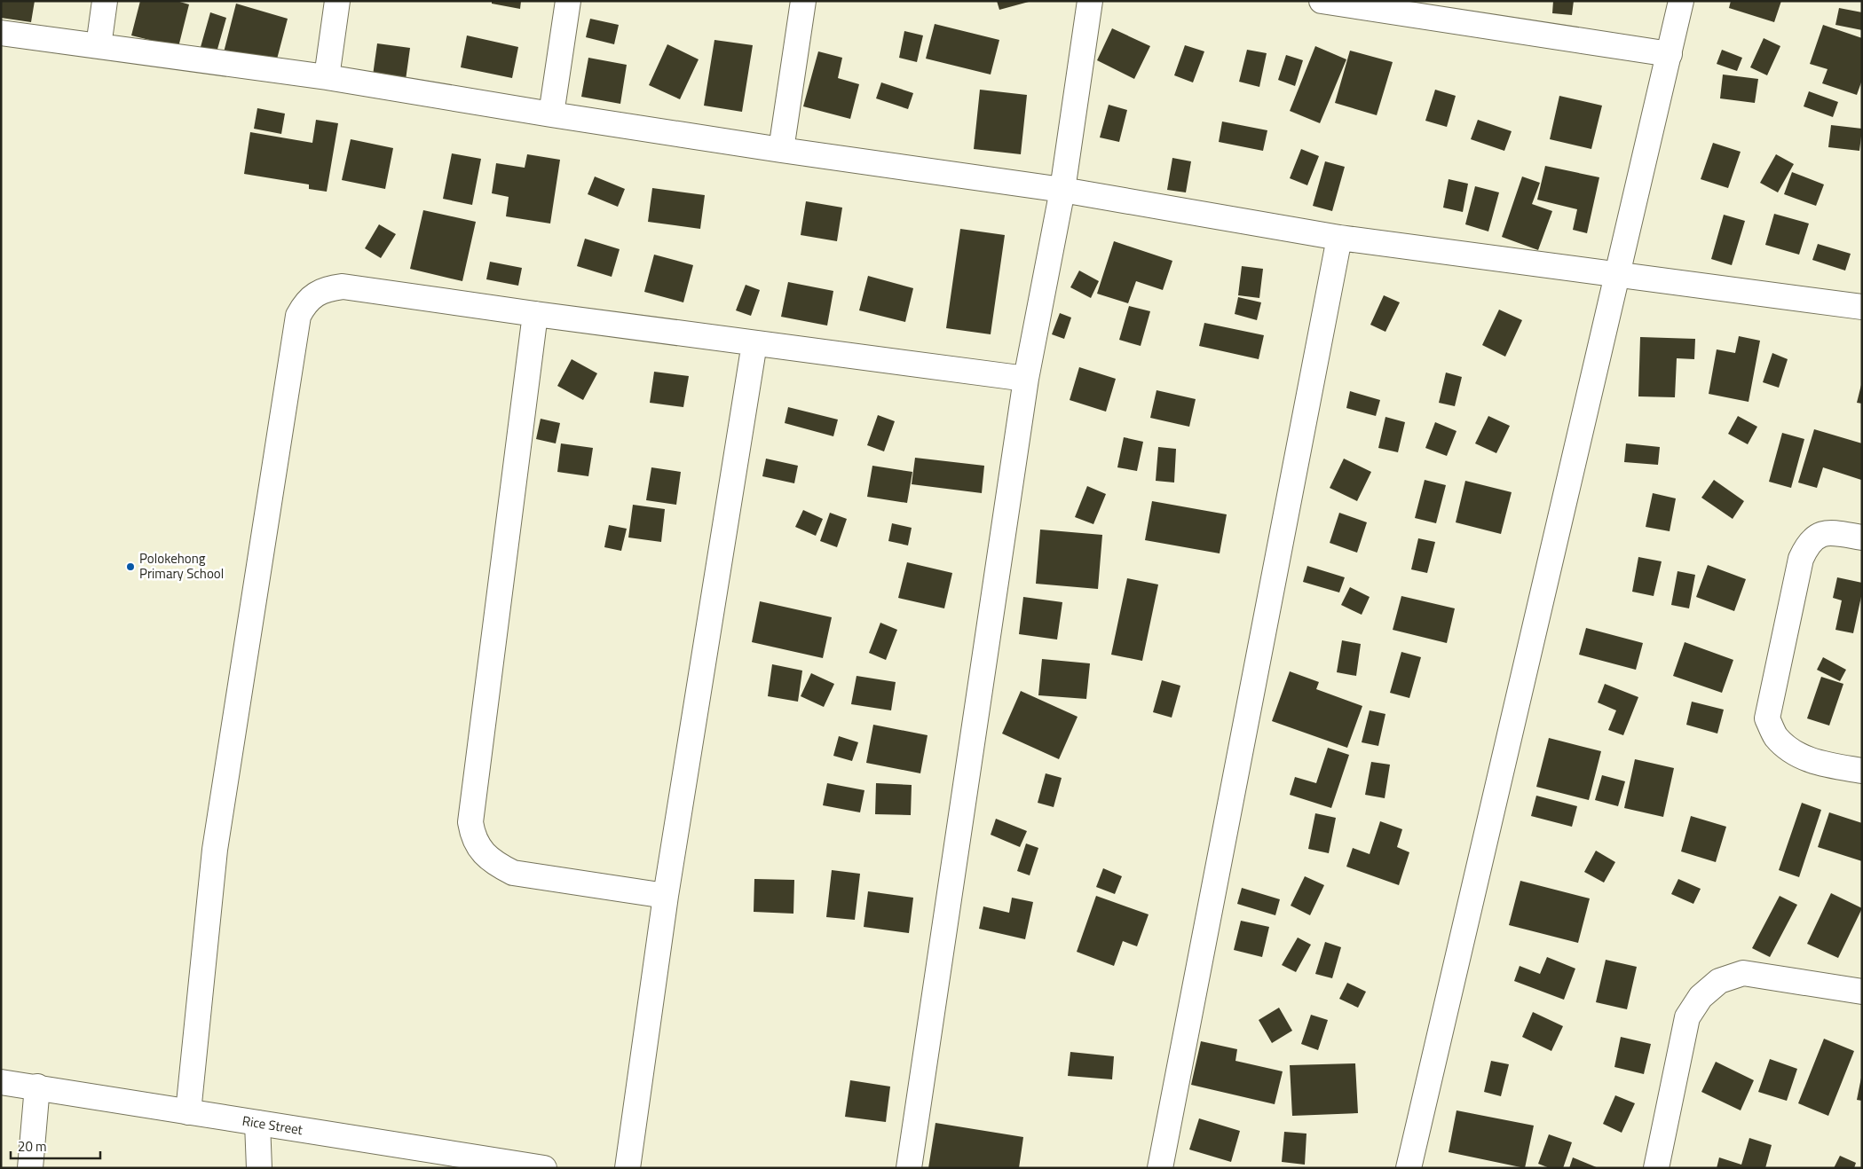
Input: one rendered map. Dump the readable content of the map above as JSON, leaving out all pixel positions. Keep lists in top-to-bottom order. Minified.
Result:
{"streets":{"street":["Rice Street"]},"places":["Polokehong Primary School"],"scale_bar":"20 m"}
